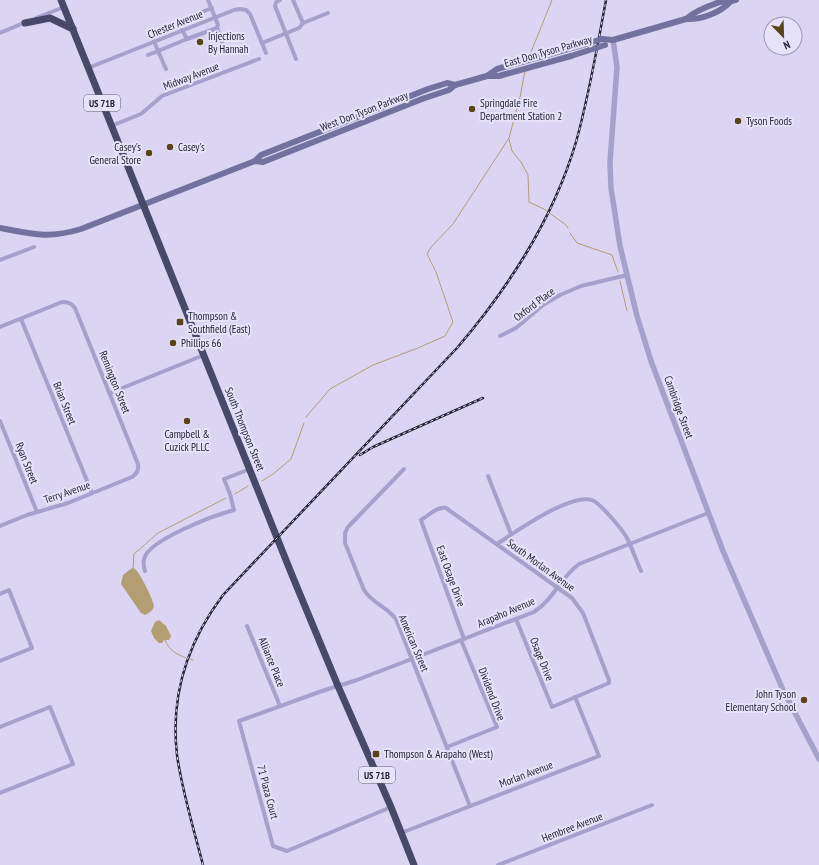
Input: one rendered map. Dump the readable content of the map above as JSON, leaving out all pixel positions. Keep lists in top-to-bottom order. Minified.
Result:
{"streets":{"highway":["US 71B","South Thompson Street"],"main road":["East Don Tyson Parkway","West Don Tyson Parkway"],"street":["Chester Avenue","Midway Avenue","Oxford Place","Remington Street","Brian Street","Cambridge Street","Ryan Street","Terry Avenue","South Morlan Avenue","East Osage Drive","Arapaho Avenue","American Street","Osage Drive","Alliance Place","Dividend Drive","Morlan Avenue","71 Plaza Court","Hembree Avenue"]},"crossings":[["Chester Avenue","South Thompson Street"],["East Don Tyson Parkway","West Don Tyson Parkway"],["Midway Avenue","South Thompson Street"],["West Don Tyson Parkway","Cambridge Street"],["West Don Tyson Parkway","South Thompson Street"],["Oxford Place","Cambridge Street"],["Remington Street","Brian Street"],["Remington Street","Terry Avenue"],["Brian Street","Terry Avenue"],["Cambridge Street","Arapaho Avenue"],["South Thompson Street","Arapaho Avenue"],["South Thompson Street","Morlan Avenue"],["South Thompson Street","71 Plaza Court"],["Ryan Street","Terry Avenue"],["South Morlan Avenue","East Osage Drive"],["South Morlan Avenue","Arapaho Avenue"],["South Morlan Avenue","Osage Drive"],["South Morlan Avenue","Morlan Avenue"],["East Osage Drive","Arapaho Avenue"],["East Osage Drive","Dividend Drive"],["Arapaho Avenue","American Street"],["Arapaho Avenue","Osage Drive"],["Arapaho Avenue","Dividend Drive"],["Arapaho Avenue","71 Plaza Court"],["American Street","Dividend Drive"],["American Street","Morlan Avenue"],["Osage Drive","Morlan Avenue"],["Alliance Place","71 Plaza Court"]],"places":{"other":["Injections By Hannah","Springdale Fire Department Station 2","Tyson Foods","Casey's","Casey's General Store","Phillips 66","Campbell & Cuzick PLLC","John Tyson Elementary School"],"transit":["Thompson & Southfield (East)","Thompson & Arapaho (West)"]},"north":"bottom right"}
